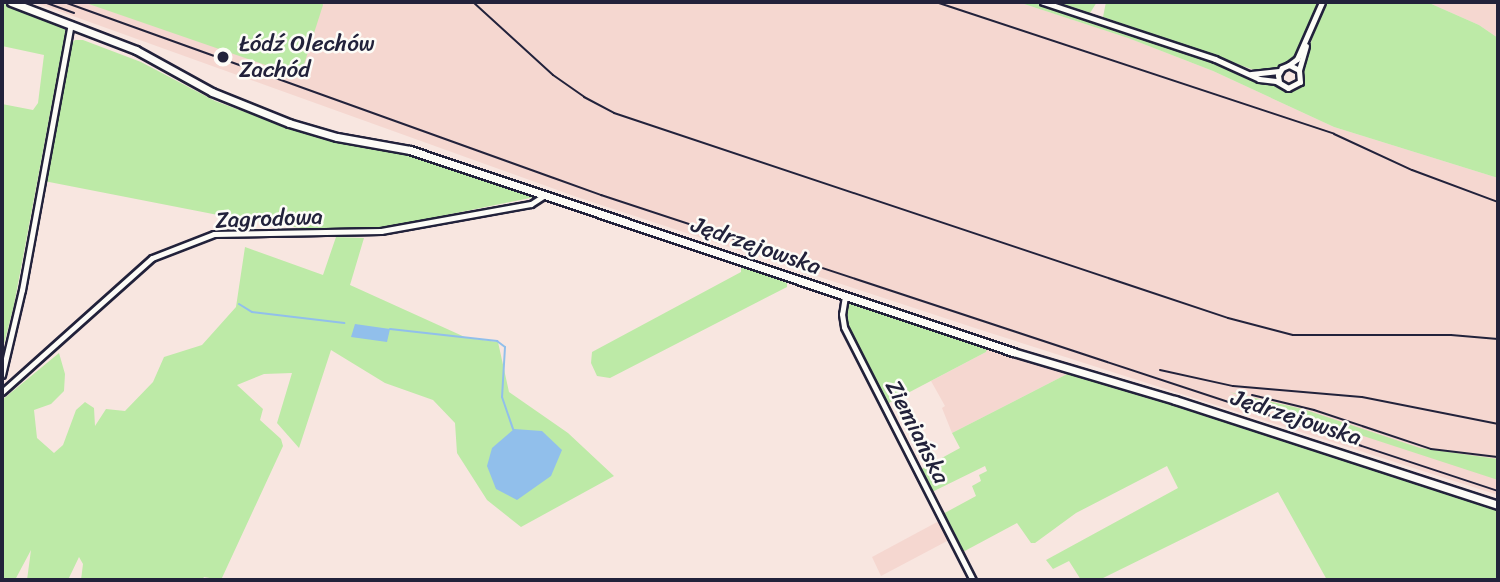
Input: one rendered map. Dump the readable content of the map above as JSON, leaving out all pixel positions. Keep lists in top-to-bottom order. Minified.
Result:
{"streets":{"street":["Zagrodowa","Jędrzejowska","Ziemiańska"]},"crossings":[["Zagrodowa","Jędrzejowska"],["Jędrzejowska","Ziemiańska"]],"places":["Łódź Olechów Zachód"]}
